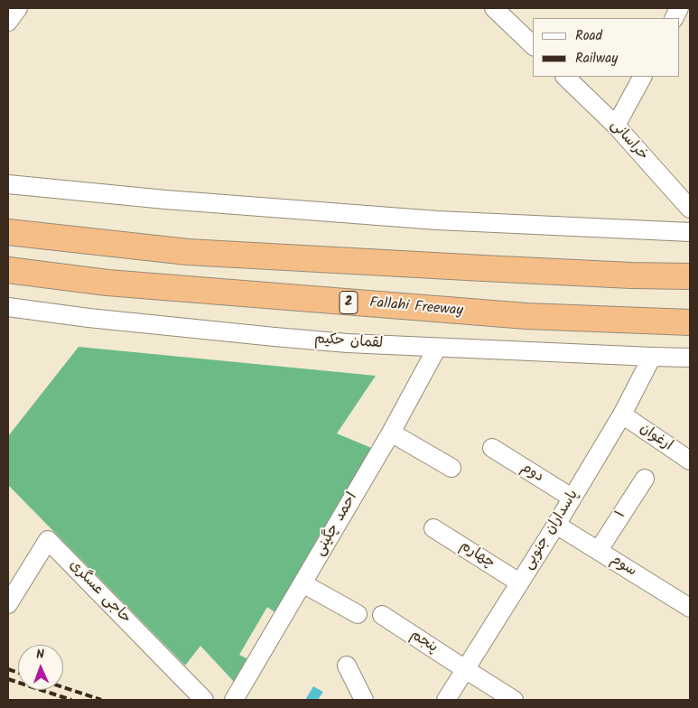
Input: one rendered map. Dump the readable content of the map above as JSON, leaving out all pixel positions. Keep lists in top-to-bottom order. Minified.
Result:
{"streets":{"highway":["2","Fallahi Freeway"],"street":["خراسانی","لقمان حکیم","ارغوان","دوم","۱","احمد چگینی","پاسداران جنوبی","چهارم","سوم","حاجی عسگری","پنجم"]},"crossings":[["لقمان حکیم","احمد چگینی"],["لقمان حکیم","پاسداران جنوبی"],["ارغوان","پاسداران جنوبی"],["دوم","پاسداران جنوبی"],["۱","سوم"],["پاسداران جنوبی","چهارم"],["پاسداران جنوبی","سوم"],["پاسداران جنوبی","پنجم"]],"legend":["Road","Railway"],"north":"top"}
